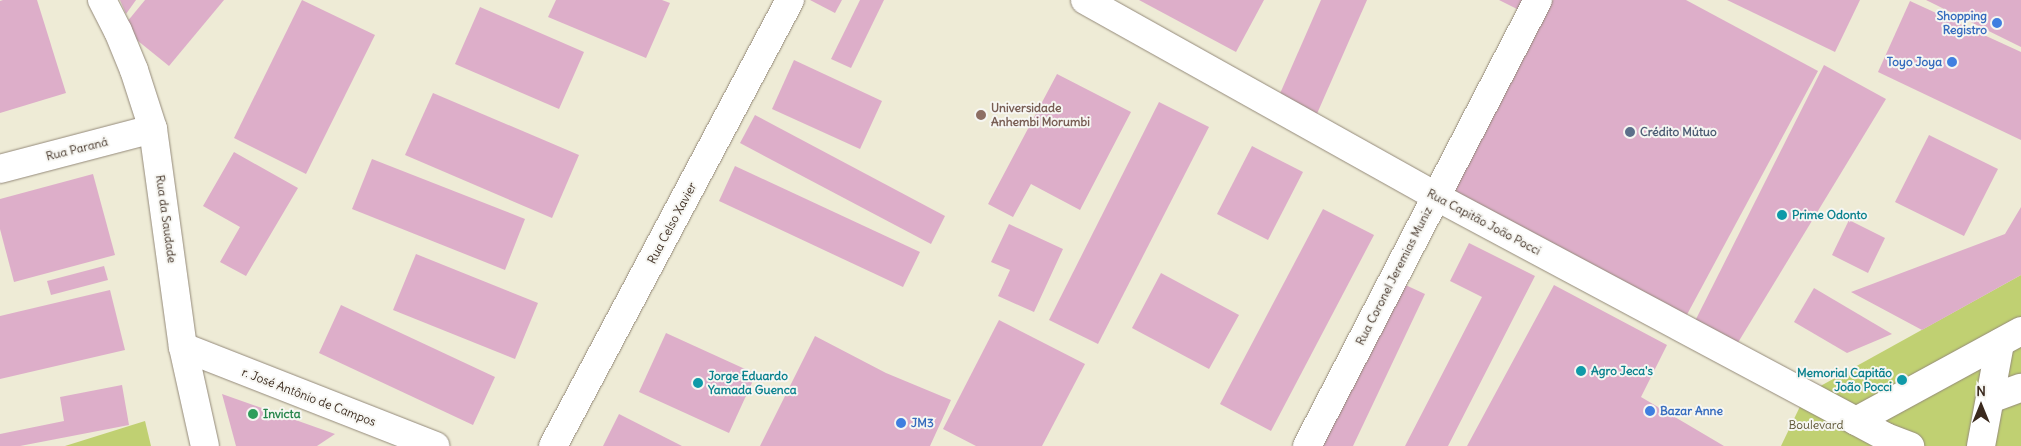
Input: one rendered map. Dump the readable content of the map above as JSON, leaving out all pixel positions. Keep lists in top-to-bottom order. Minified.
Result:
{"streets":{"street":["Rua Paraná","Rua da Saudade","Rua Capitão João Pocci","Rua Celso Xavier","Rua Coronel Jeremias Muniz","r. José Antônio de Campos"]},"crossings":[["Rua Paraná","Rua da Saudade"],["Rua da Saudade","r. José Antônio de Campos"],["Rua Capitão João Pocci","Rua Coronel Jeremias Muniz"]],"parks":["Boulevard"],"places":["Shopping Registro","Toyo Joya","Universidade Anhembi Morumbi","Crédito Mútuo","Prime Odonto","Agro Jeca's","Memorial Capitão João Pocci","Jorge Eduardo Yamada Guenca","Bazar Anne","Invicta","JM3"],"north":"top"}
